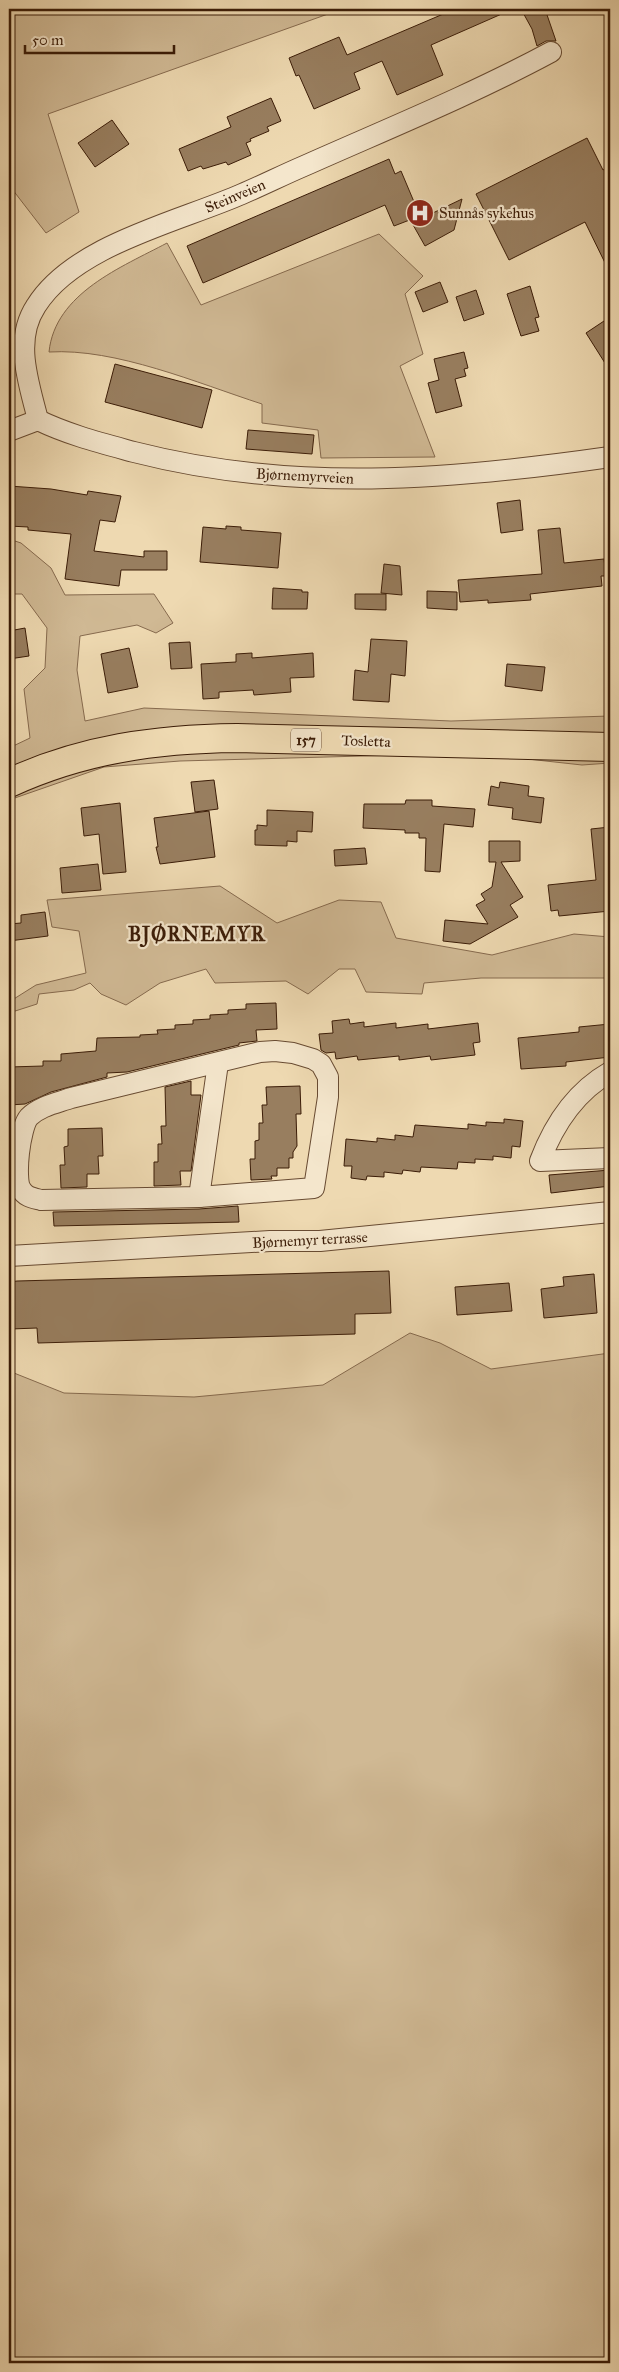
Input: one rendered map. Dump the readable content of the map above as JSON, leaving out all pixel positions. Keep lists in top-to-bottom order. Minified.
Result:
{"streets":{"main road":["157","Tosletta"],"street":["Steinveien","Bjørnemyrveien","Bjørnemyr terrasse"]},"crossings":[["Steinveien","Bjørnemyrveien"]],"districts":["BJØRNEMYR"],"places":{"hospital":["Sunnås sykehus"]},"scale_bar":"50 m"}
